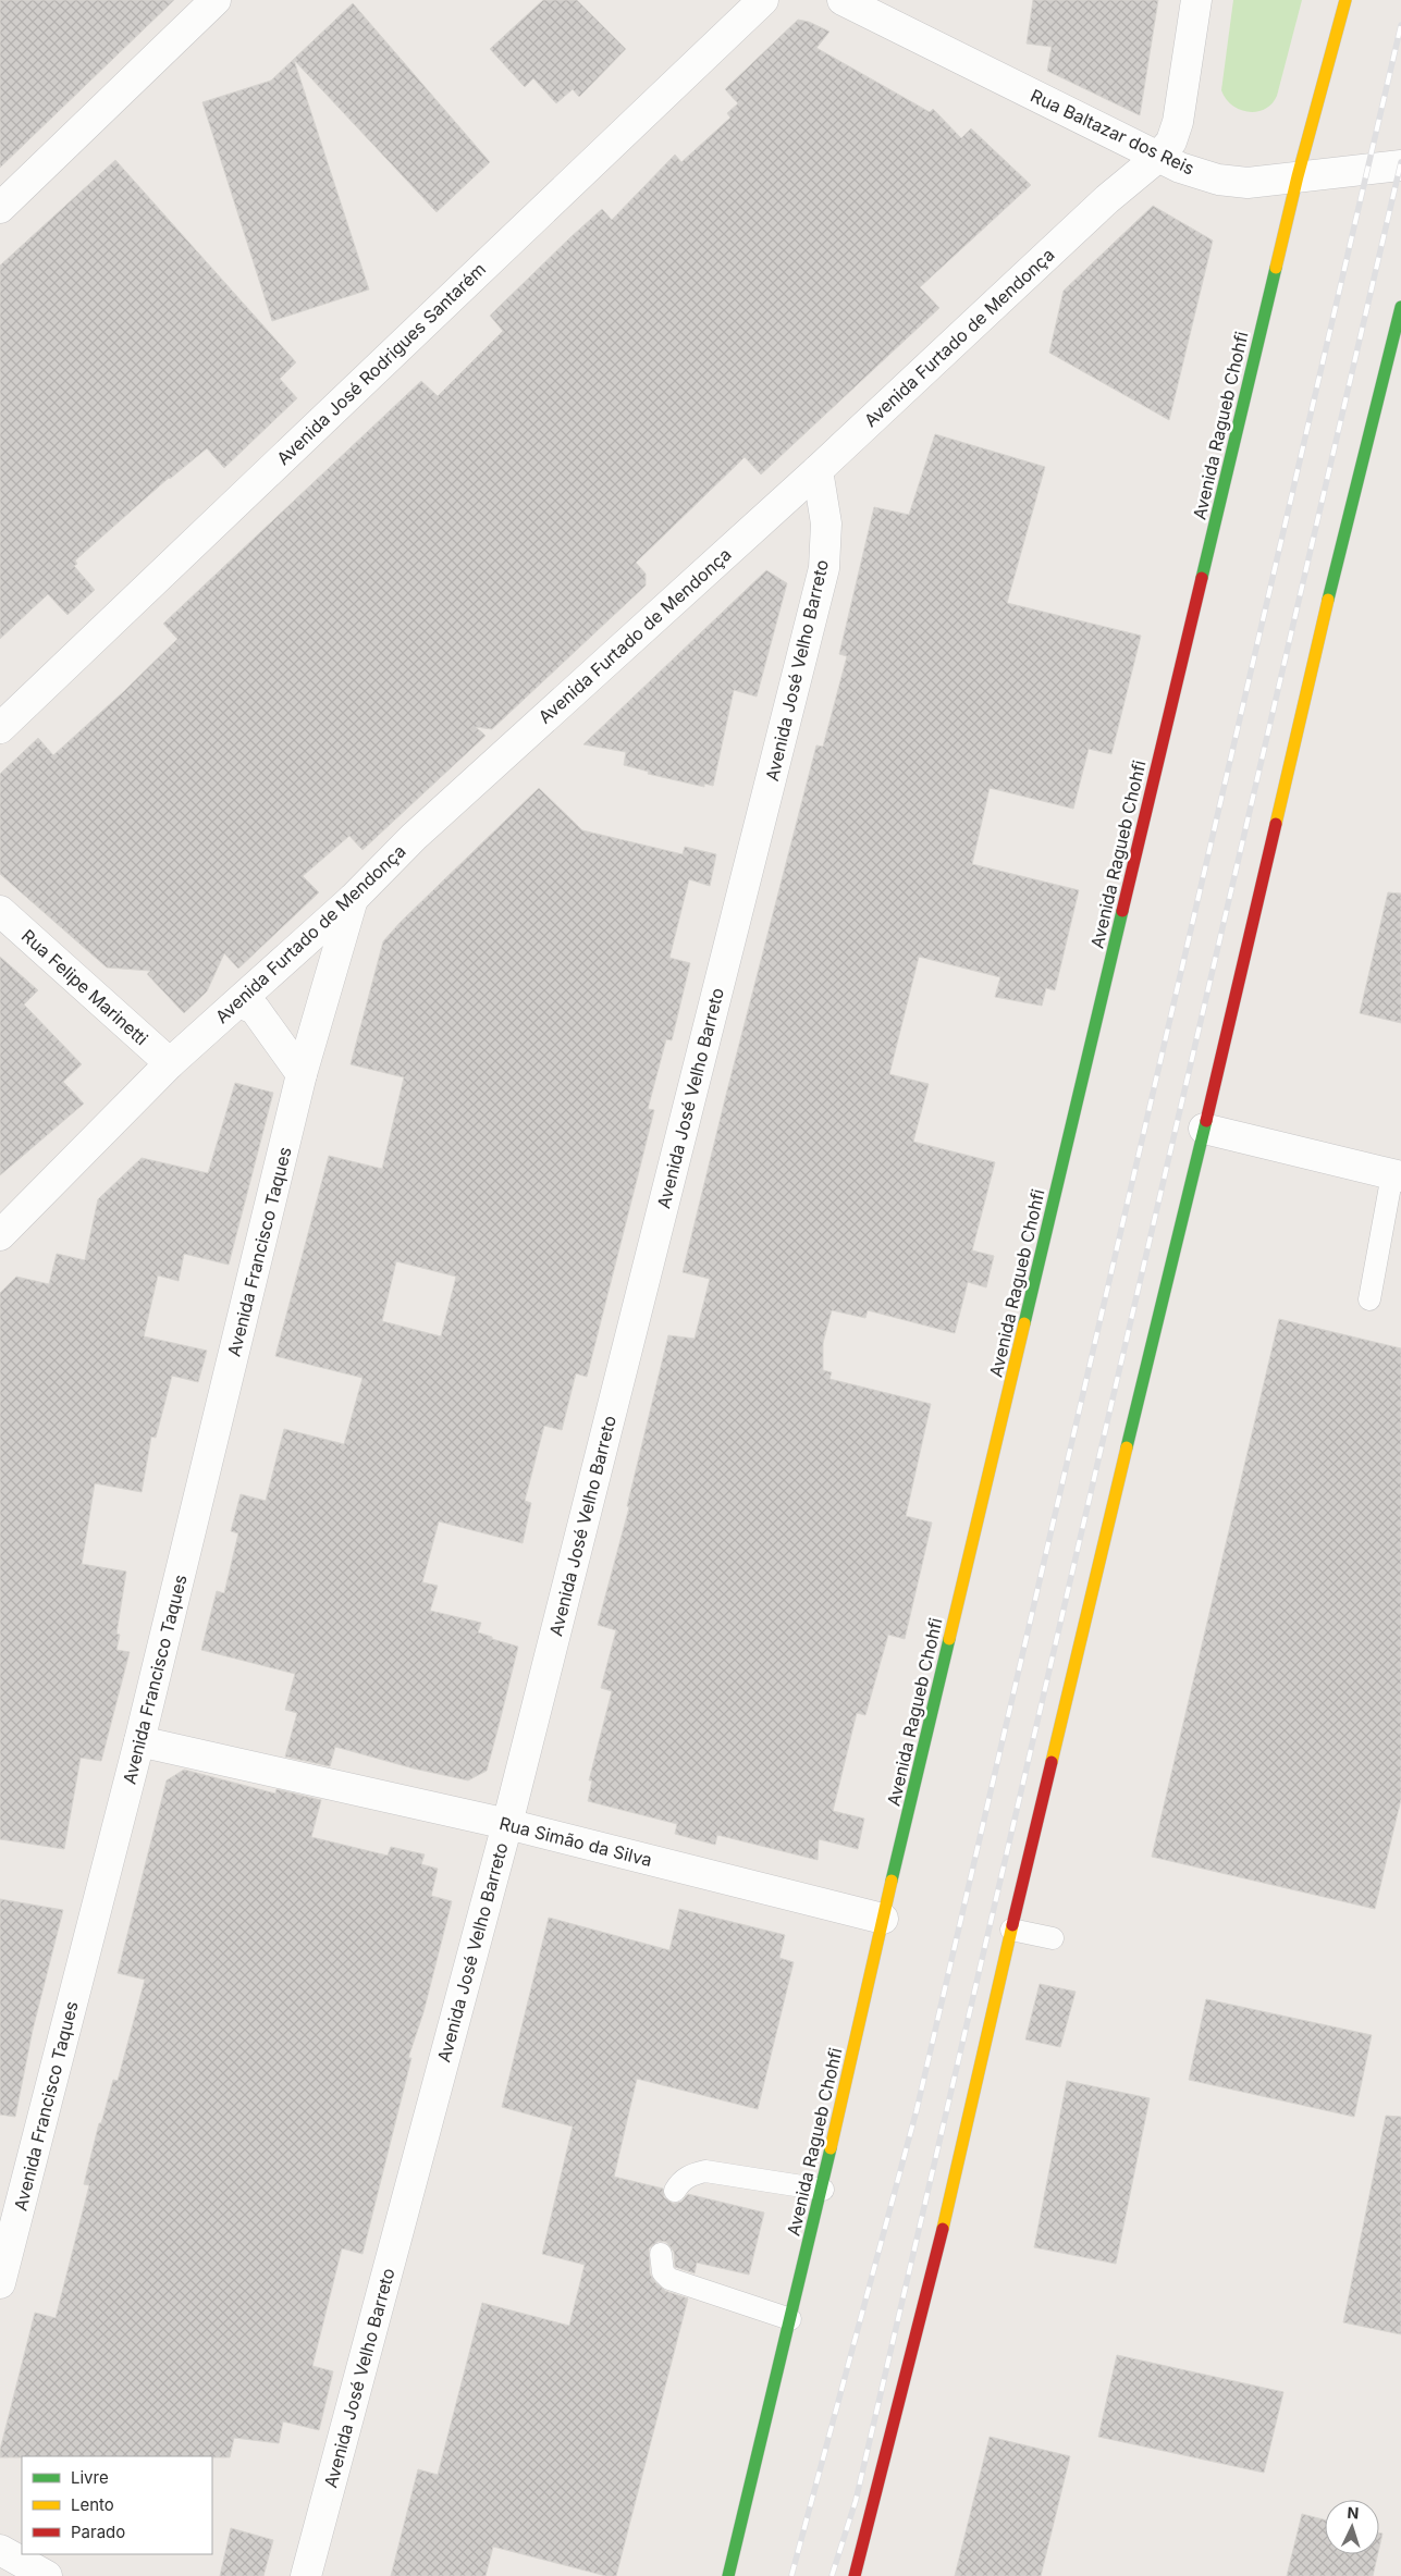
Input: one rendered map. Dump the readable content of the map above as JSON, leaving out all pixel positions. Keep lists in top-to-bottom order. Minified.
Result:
{"streets":{"highway":["Avenida Ragueb Chohfi"],"street":["Rua Baltazar dos Reis","Avenida Furtado de Mendonça","Avenida José Rodrigues Santarém","Avenida José Velho Barreto","Rua Felipe Marinetti","Avenida Francisco Taques","Rua Simão da Silva"]},"crossings":[["Rua Baltazar dos Reis","Avenida Furtado de Mendonça"],["Rua Baltazar dos Reis","Avenida Ragueb Chohfi"],["Avenida Furtado de Mendonça","Avenida José Velho Barreto"],["Avenida Furtado de Mendonça","Rua Felipe Marinetti"],["Avenida Furtado de Mendonça","Avenida Francisco Taques"],["Avenida Ragueb Chohfi","Rua Simão da Silva"],["Avenida José Velho Barreto","Rua Simão da Silva"],["Avenida Francisco Taques","Rua Simão da Silva"]],"legend":["Livre","Lento","Parado"],"north":"top"}
